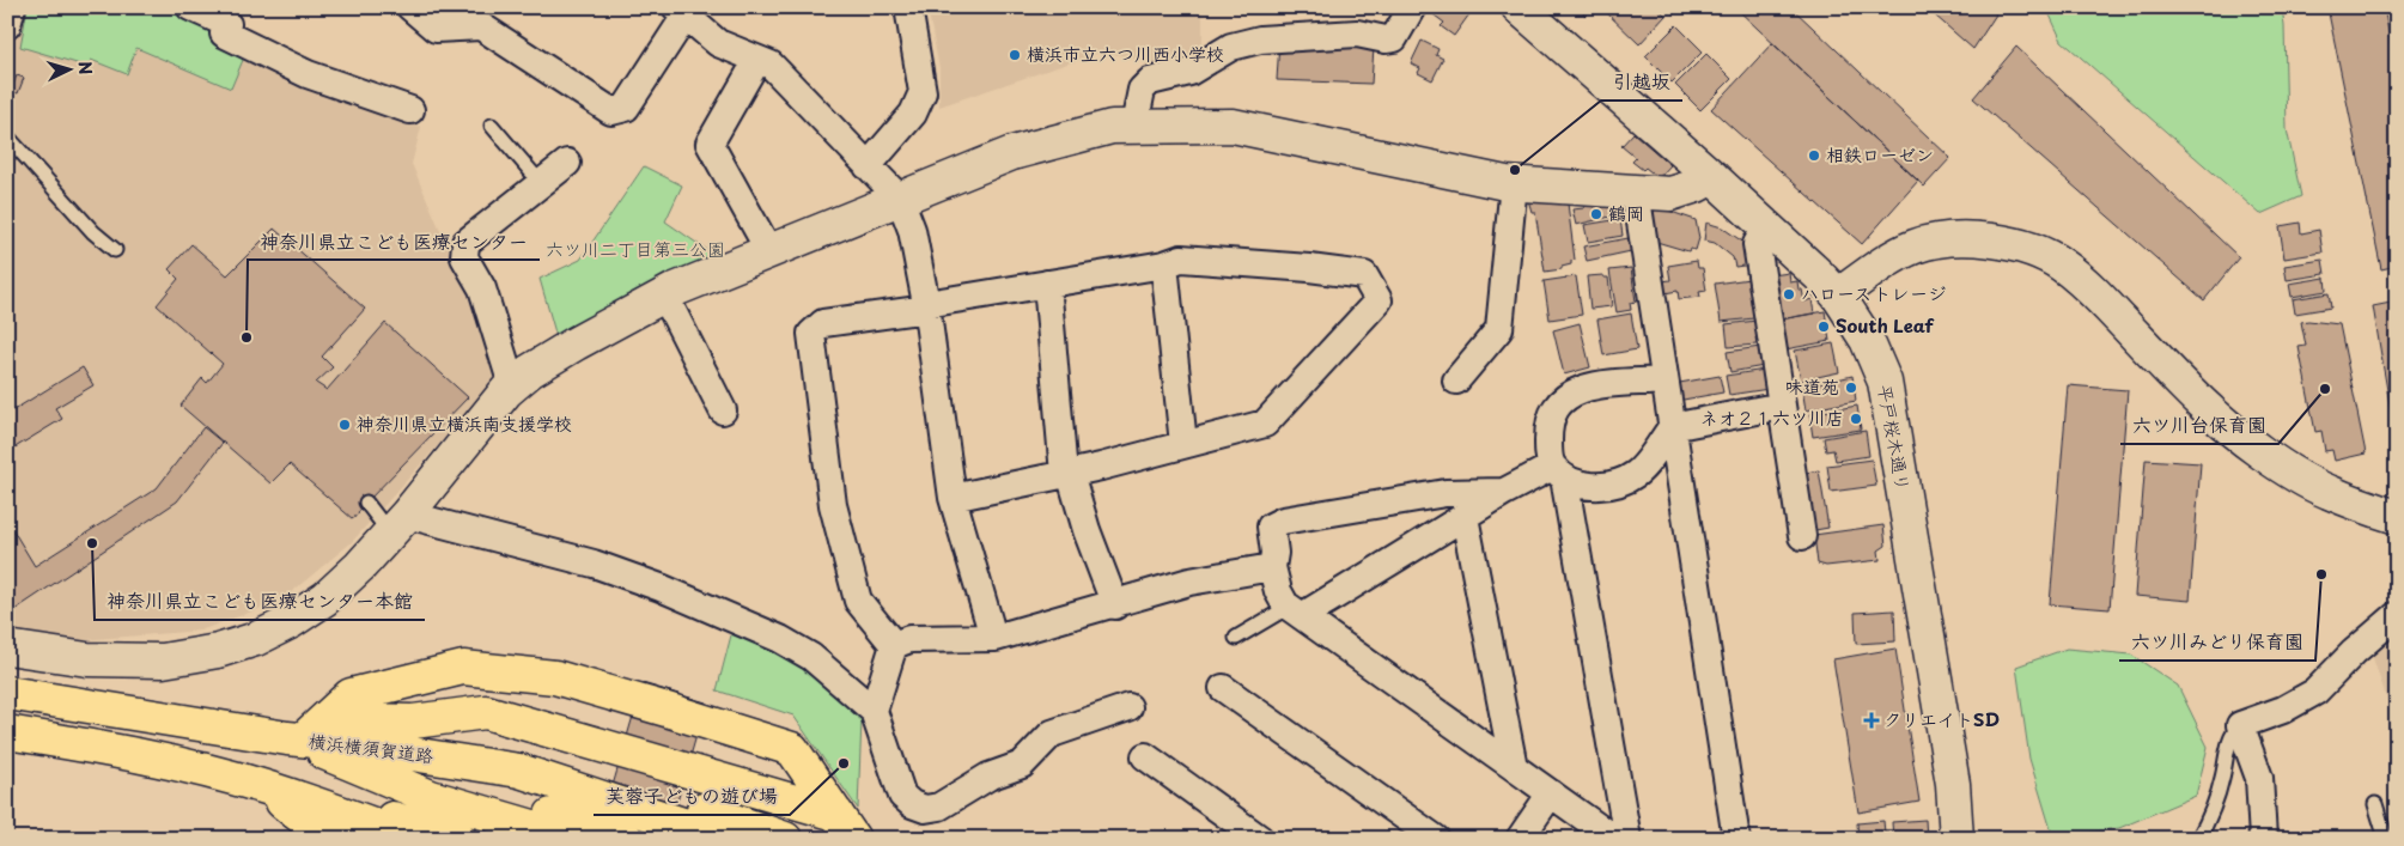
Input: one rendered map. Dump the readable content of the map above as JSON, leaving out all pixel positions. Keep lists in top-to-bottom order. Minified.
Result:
{"streets":{"highway":["横浜横須賀道路"],"street":["平戸桜木通り"]},"parks":["六ツ川二丁目第三公園"],"places":{"other":["横浜市立六つ川西小学校","相鉄ローゼン","引越坂","鶴岡","ハローストレージ","South Leaf","神奈川県立こども医療センター","味道苑","六ツ川台保育園","ネオ２１六ツ川店","神奈川県立横浜南支援学校","神奈川県立こども医療センター本館","六ツ川みどり保育園","芙蓉子どもの遊び場"],"health":["クリエイトSD"]},"north":"right"}
